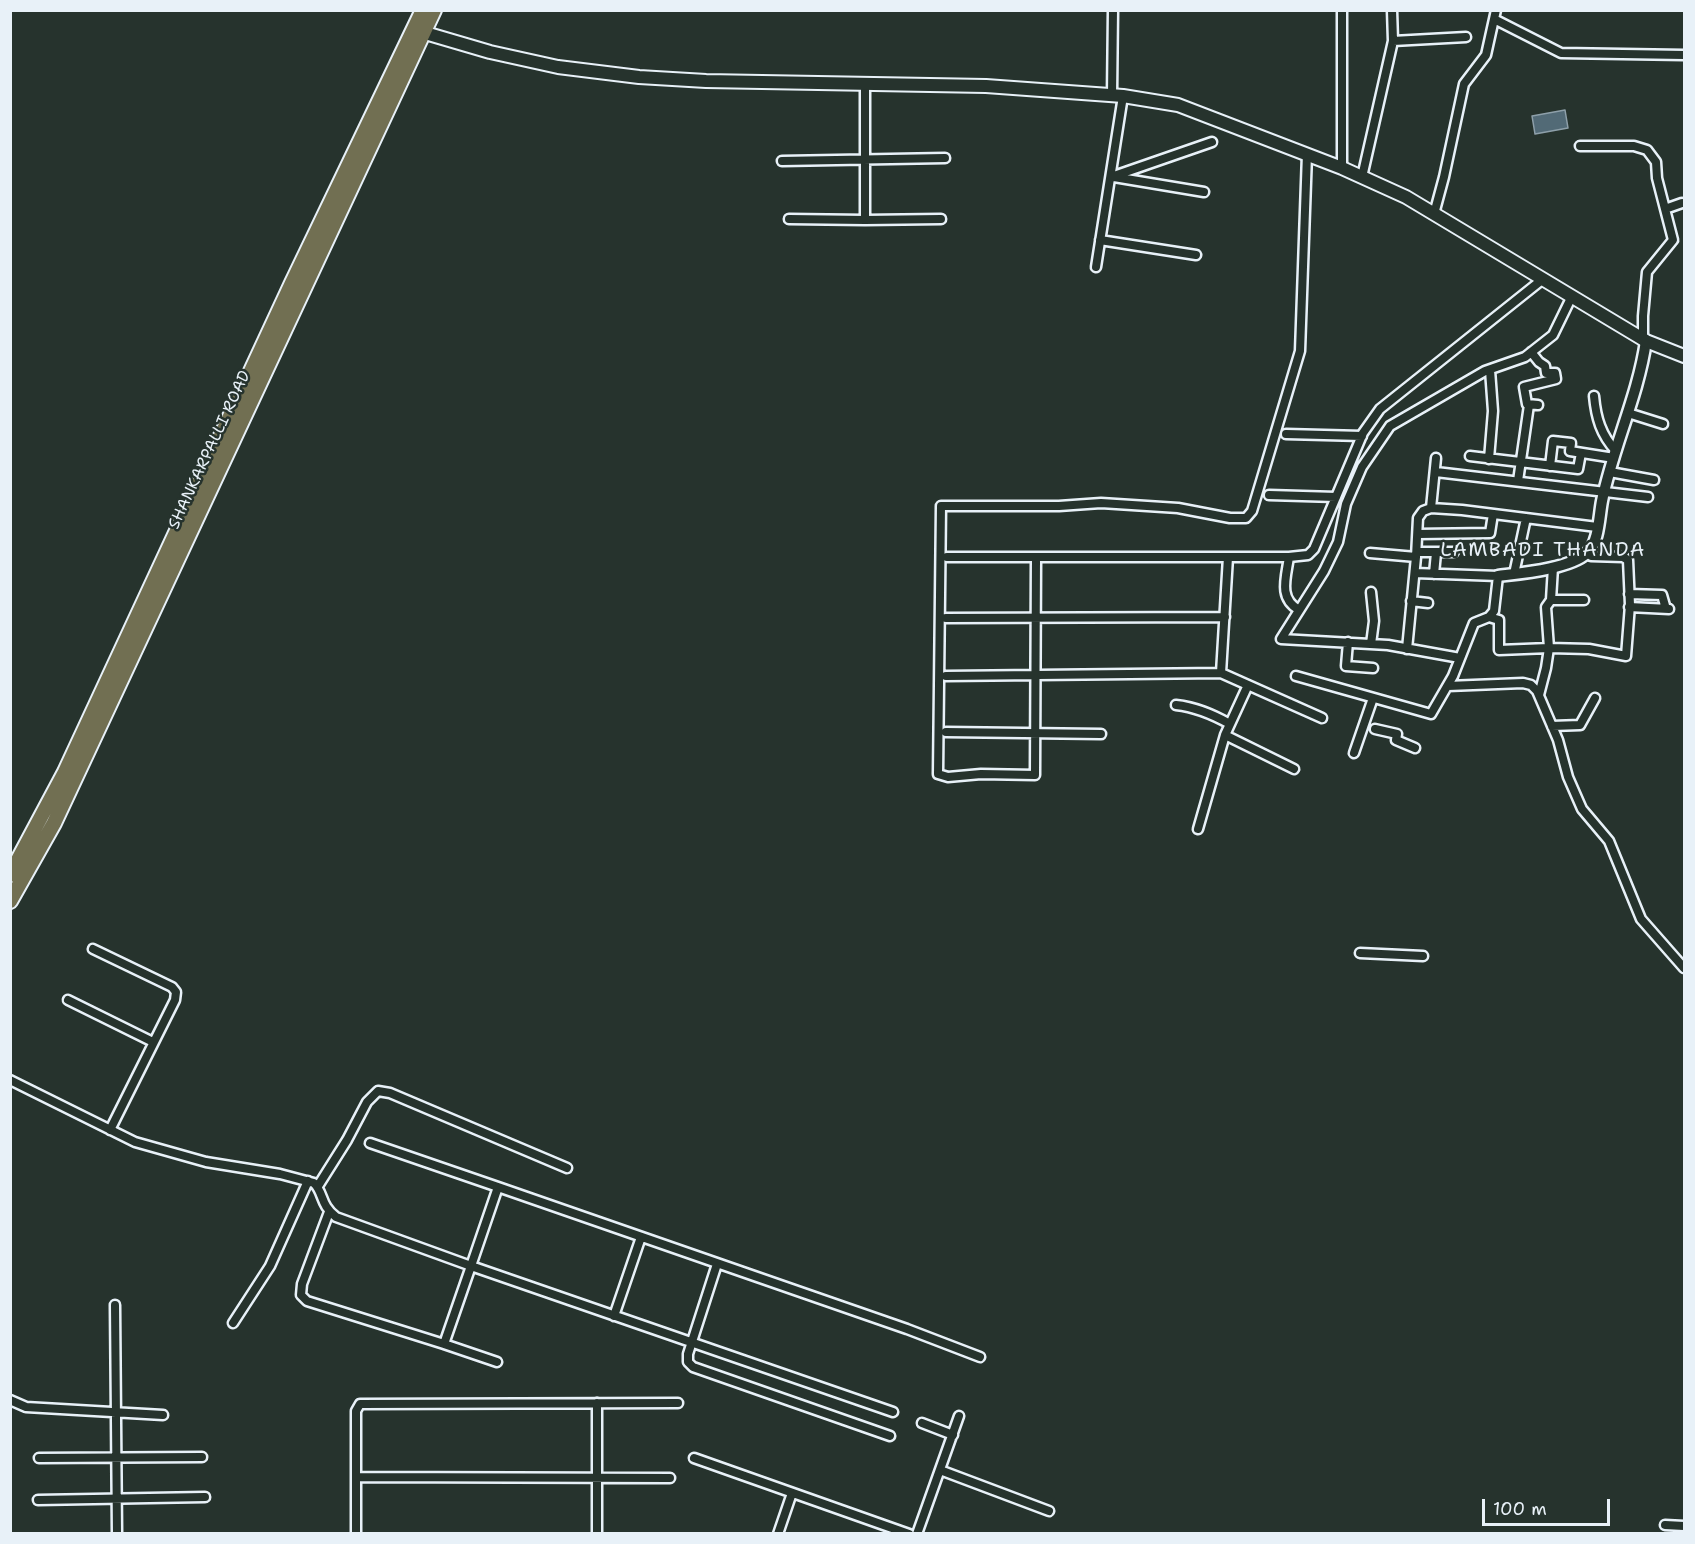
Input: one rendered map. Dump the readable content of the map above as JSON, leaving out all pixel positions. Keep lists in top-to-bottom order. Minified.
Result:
{"streets":{"main road":["SHANKARPALLI ROAD"]},"districts":["LAMBADI THANDA"],"scale_bar":"100 m"}
